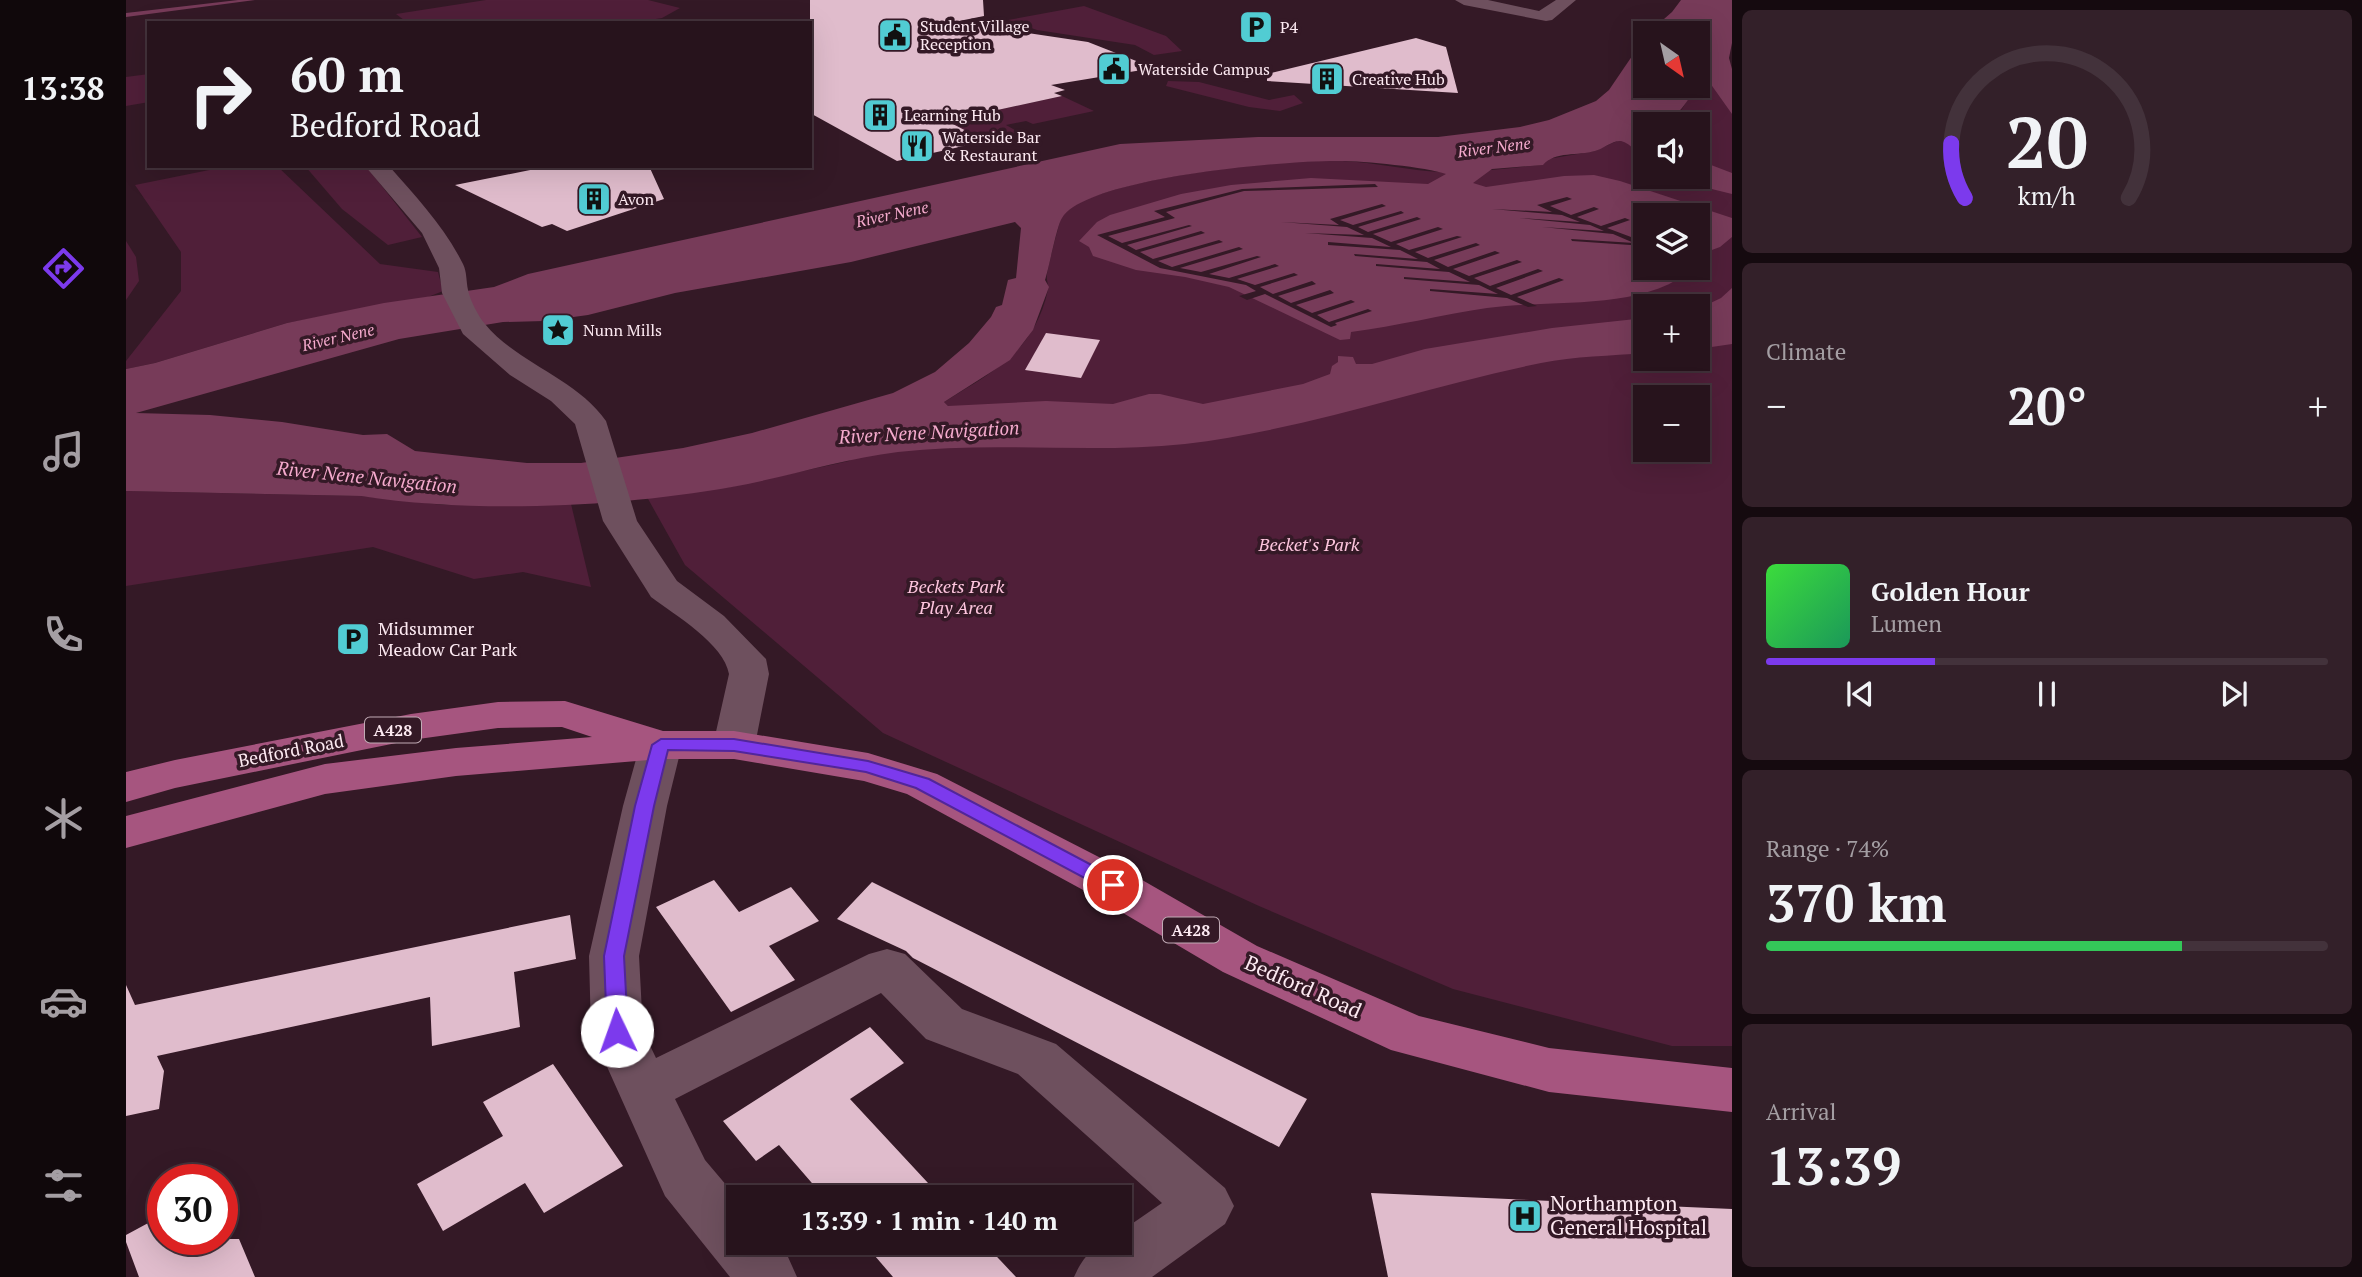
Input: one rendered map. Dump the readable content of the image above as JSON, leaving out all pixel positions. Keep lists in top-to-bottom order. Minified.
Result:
{"streets":{"main road":["A428","Bedford Road"]},"water":["River Nene","River Nene Navigation"],"parks":["Becket's Park","Beckets Park Play Area"],"places":{"parking":["P4","Midsummer Meadow Car Park"],"public building":["Student Village Reception","Waterside Campus"],"building":["Creative Hub","Learning Hub","Avon"],"restaurant":["Waterside Bar & Restaurant"],"place":["Nunn Mills"],"hospital":["Northampton General Hospital"]},"north":"bottom right","page":{"tabs":"13:38","map_buttons":["+","−"],"turn":["60 m","Bedford Road"],"tile":["Climate",["Range · 74%","370 km"],["Arrival","13:39"]],"heat":["−","20°","+"],"song":["Golden Hour","Lumen"],"limit":"30","trip":"13:39 · 1 min · 140 m","gauge":["20","km/h"]}}
